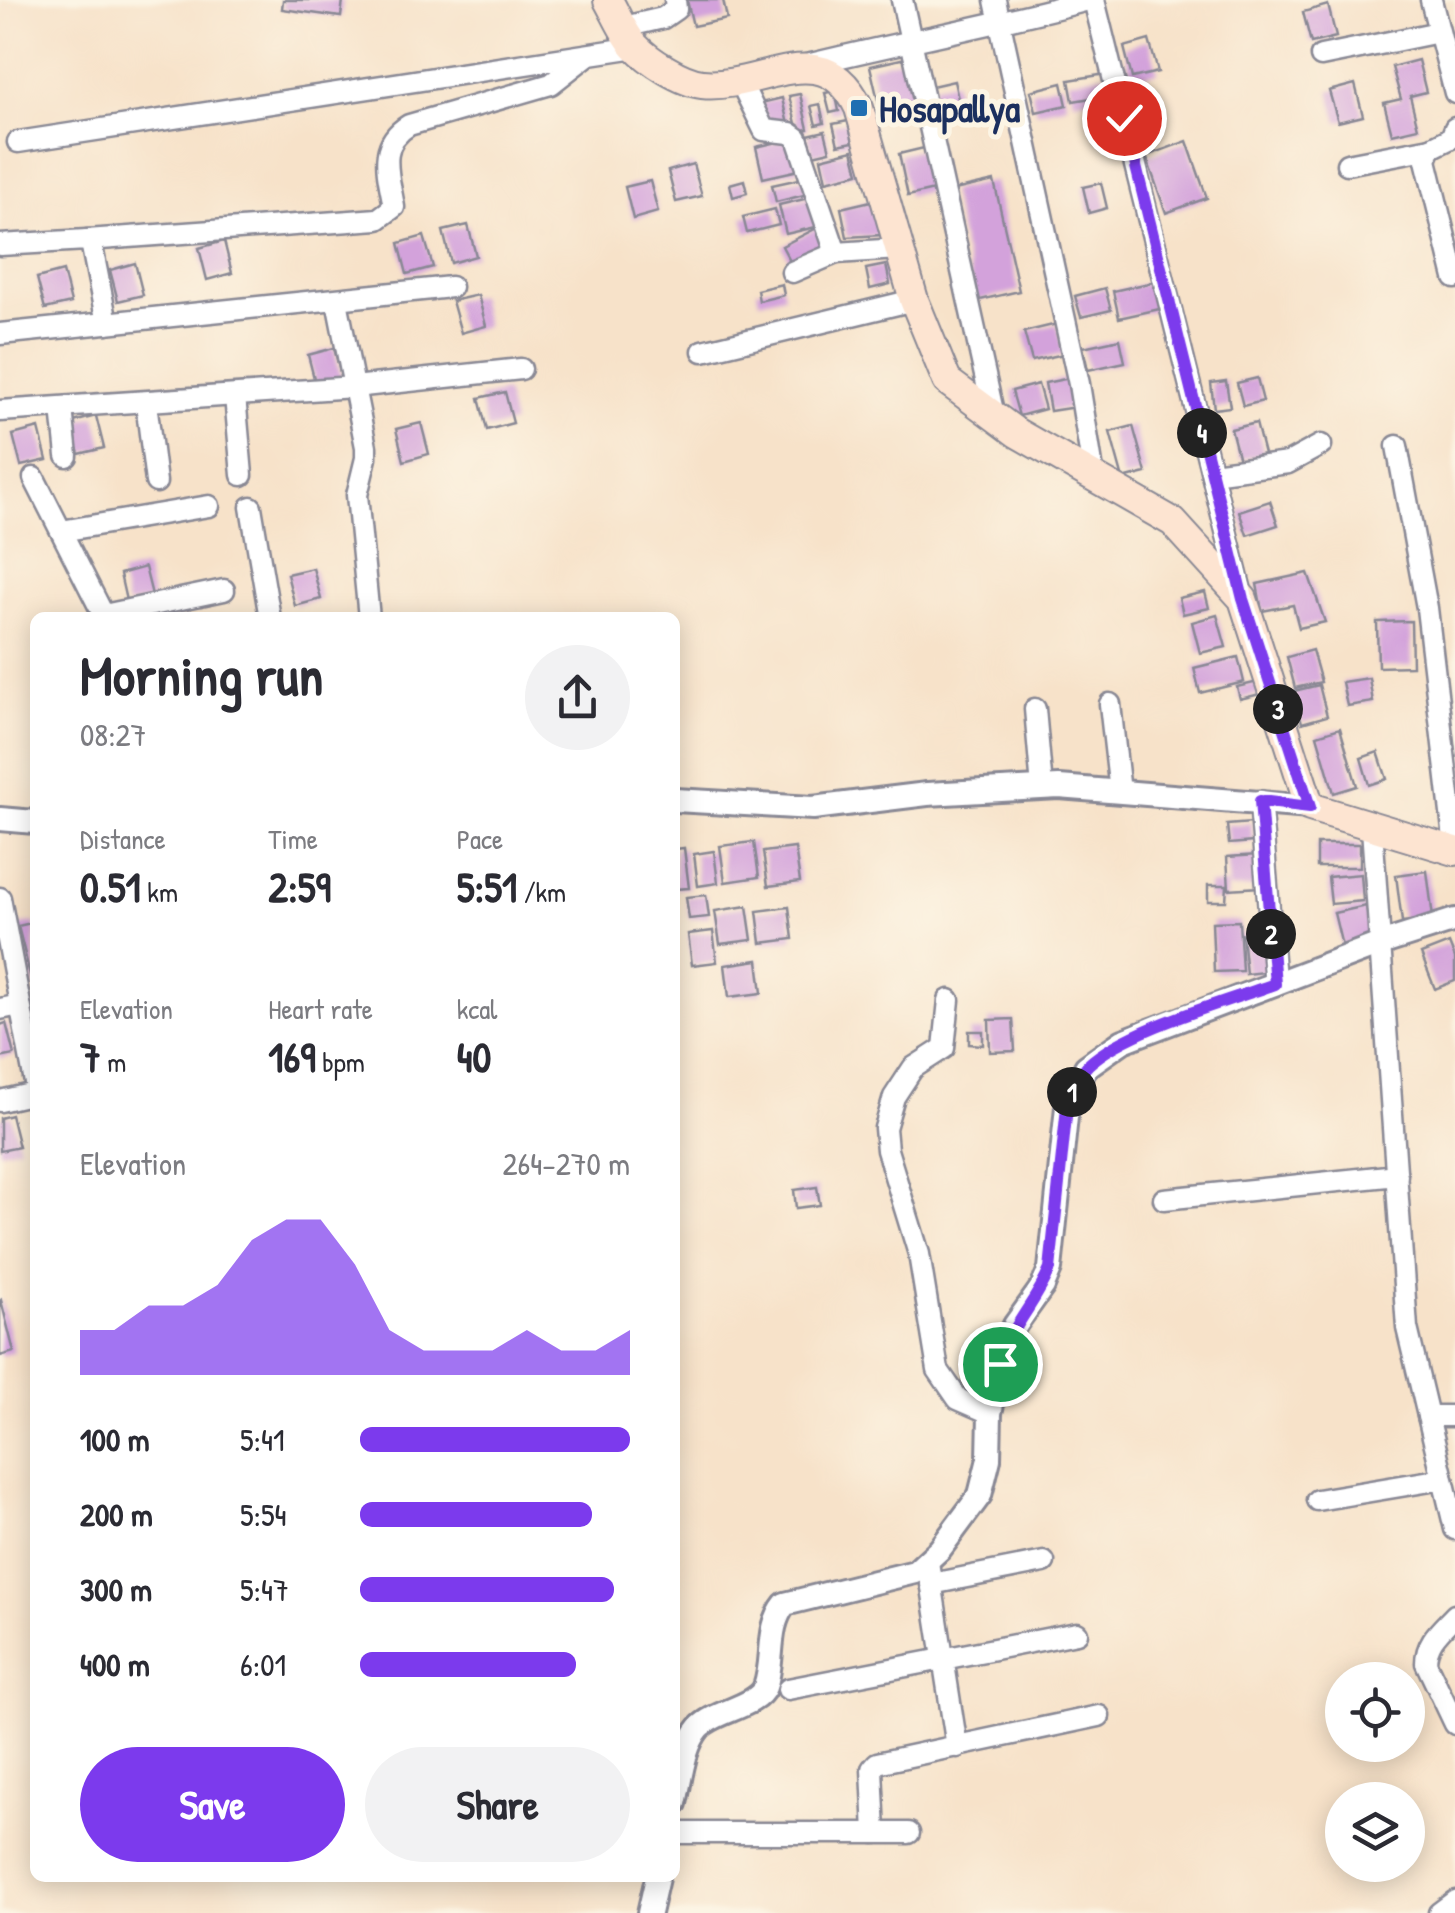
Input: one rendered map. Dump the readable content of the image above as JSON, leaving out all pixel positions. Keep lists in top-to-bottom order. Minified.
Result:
{"places":{"transit":["Hosapallya"]},"page":{"pins":["4","3","2","1"],"heading":["Morning run","08:27"],"stats":[["Distance","0.51 km"],["Time","2:59"],["Pace","5:51 /km"],["Elevation","7 m"],["Heart rate","169 bpm"],["kcal","40"]],"chart":["Elevation","264–270 m"],"list":[{"name":"100 m","note":"5:41"},{"name":"200 m","note":"5:54"},{"name":"300 m","note":"5:47"},{"name":"400 m","note":"6:01"}],"buttons":["Save","Share"]}}
